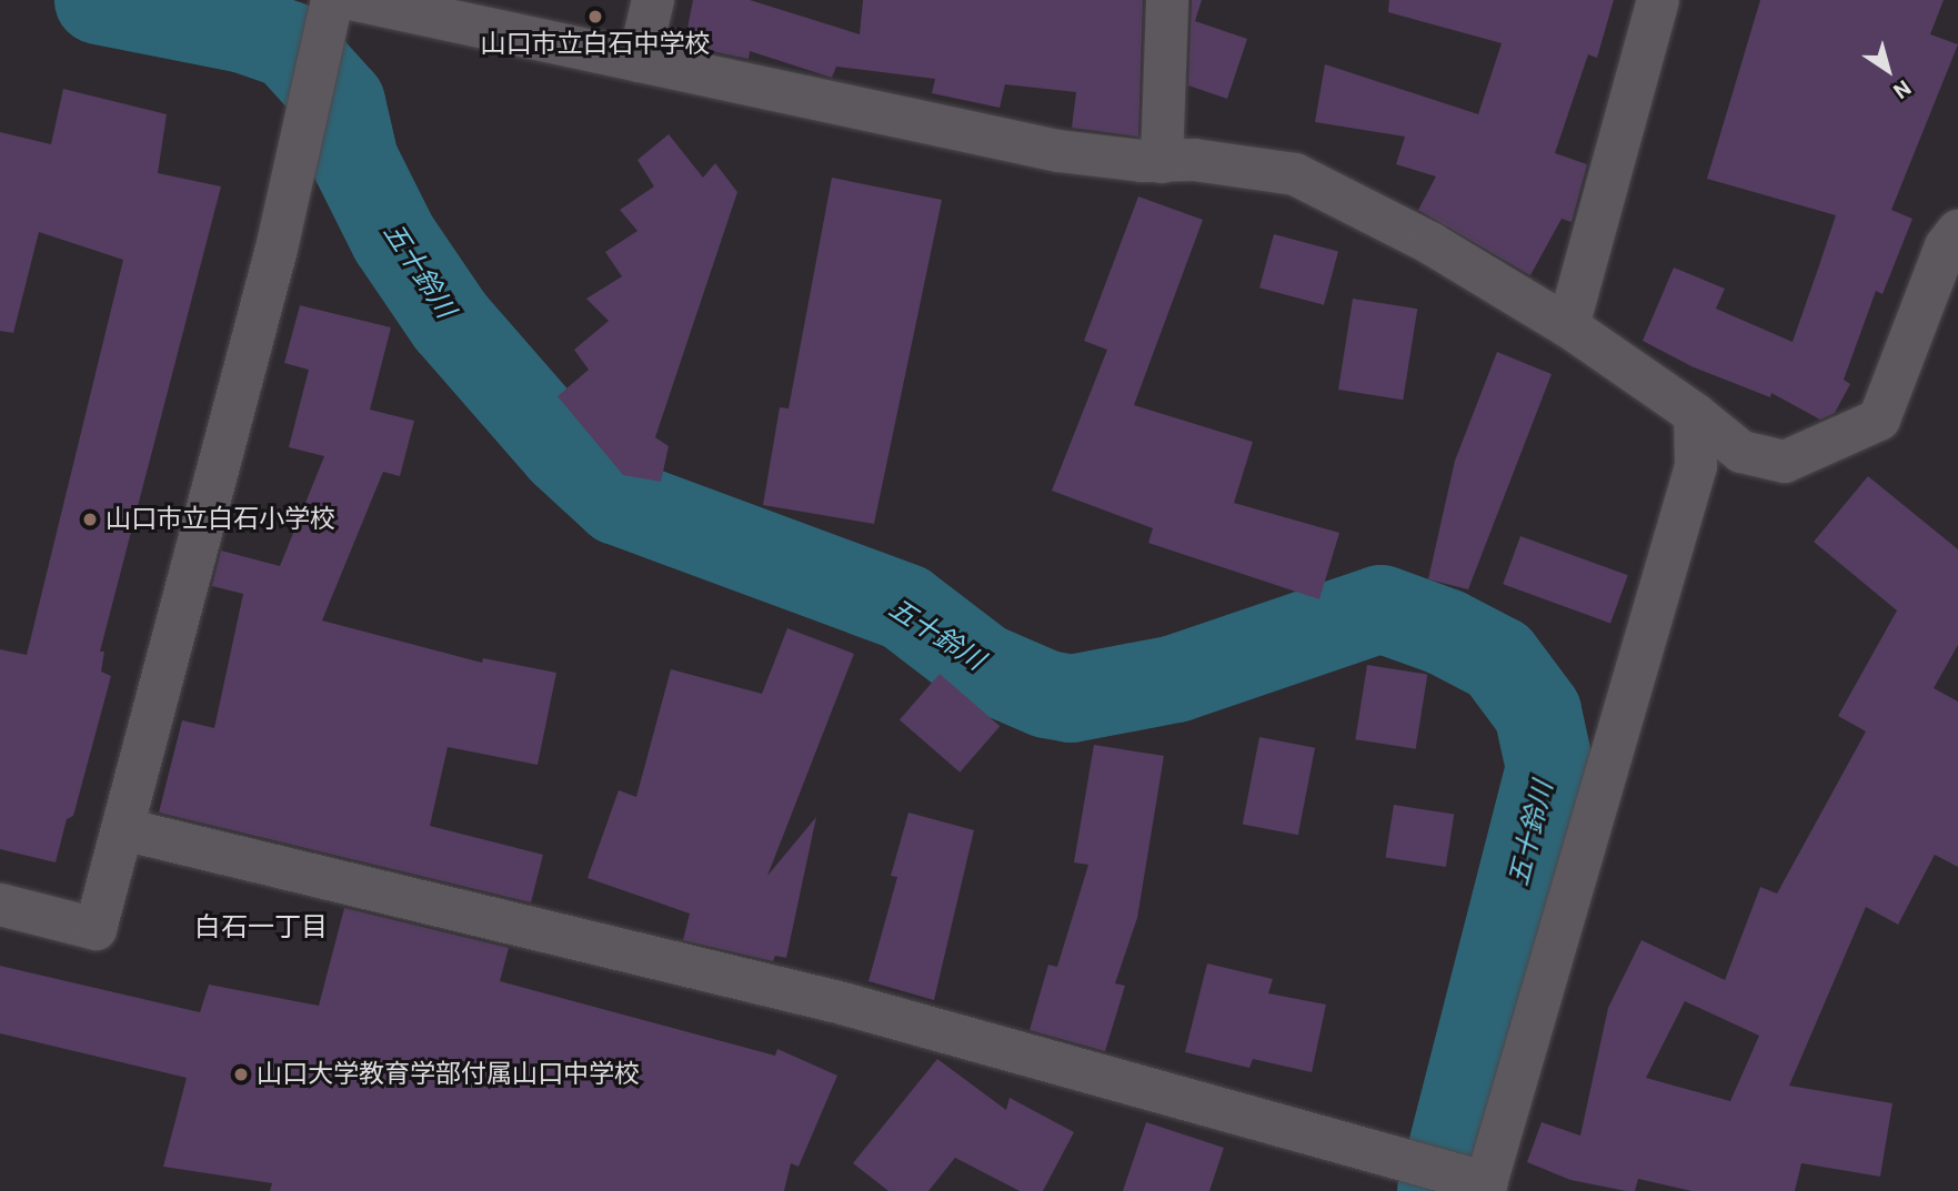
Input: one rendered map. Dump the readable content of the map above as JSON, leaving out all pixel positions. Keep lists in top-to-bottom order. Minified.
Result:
{"districts":["白石一丁目"],"water":["五十鈴川"],"places":["山口市立白石中学校","山口市立白石小学校","山口大学教育学部付属山口中学校"],"north":"bottom right"}
